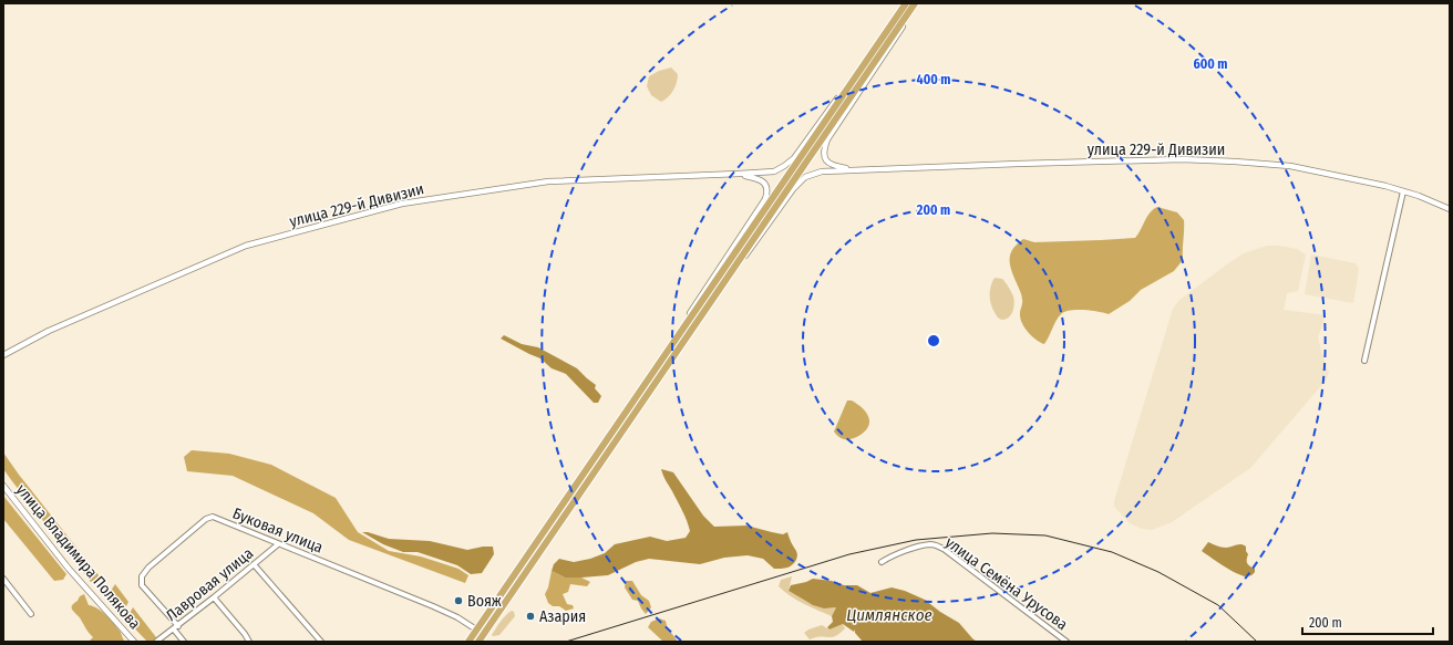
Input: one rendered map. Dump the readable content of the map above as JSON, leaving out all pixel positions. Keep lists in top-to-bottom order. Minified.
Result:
{"streets":{"street":["улица 229-й Дивизии","Буковая улица","улица Владимира Полякова","улица Семёна Урусова","Лавровая улица"]},"crossings":[["Буковая улица","Лавровая улица"]],"water":["Цимлянское"],"places":["Вояж","Азария"],"scale_bar":"200 m","rings":["600 m","400 m","200 m"]}
